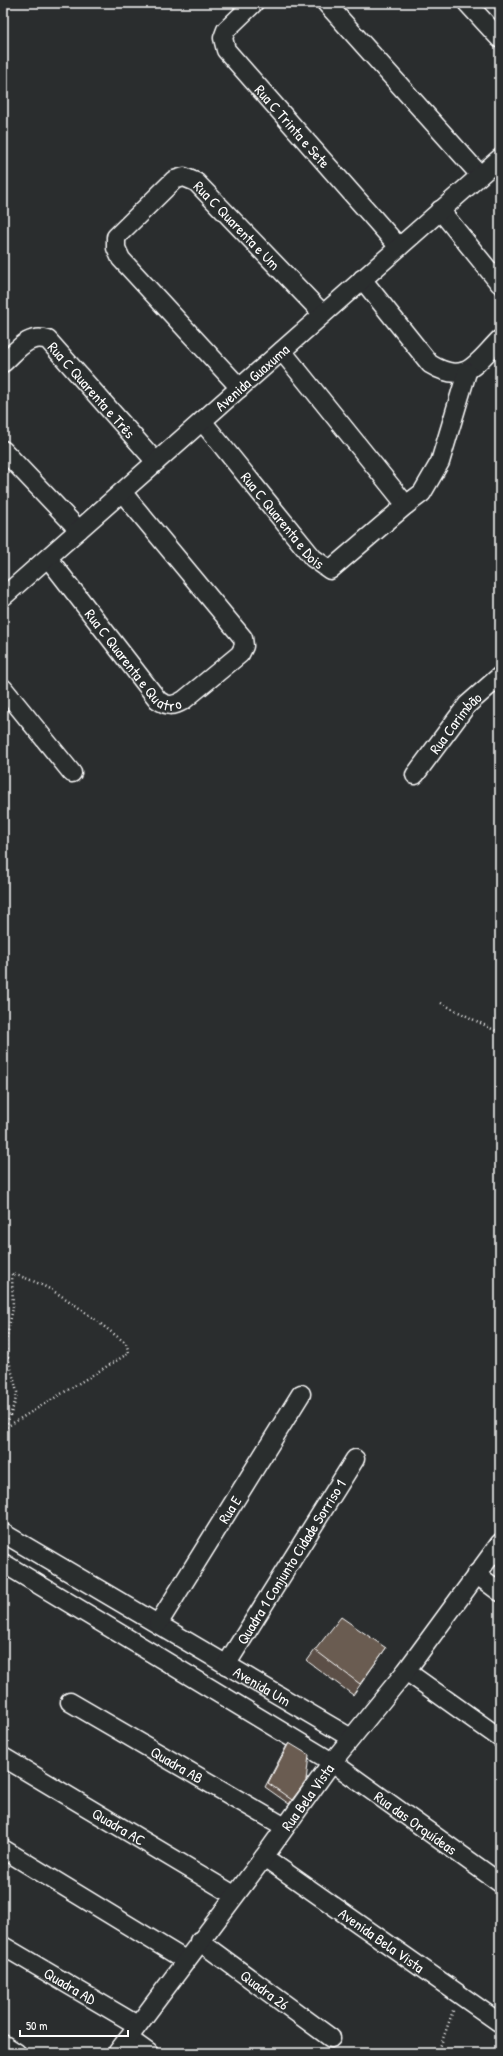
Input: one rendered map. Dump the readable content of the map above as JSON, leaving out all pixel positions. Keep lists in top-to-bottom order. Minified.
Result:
{"streets":{"street":["Rua C Trinta e Sete","Rua C Quarenta e Um","Avenida Guaxuma","Rua C Quarenta e Três","Rua C Quarenta e Dois","Rua C Quarenta e Quatro","Rua Carimbão","Rua E","Quadra 1 Conjunto Cidade Sorriso 1","Avenida Um","Quadra AB","Rua Bela Vista","Rua das Orquídeas","Quadra AC","Avenida Bela Vista","Quadra AD","Quadra 26"]},"crossings":[["Rua C Trinta e Sete","Avenida Guaxuma"],["Rua C Quarenta e Um","Avenida Guaxuma"],["Avenida Guaxuma","Rua C Quarenta e Três"],["Avenida Guaxuma","Rua C Quarenta e Dois"],["Avenida Guaxuma","Rua C Quarenta e Quatro"],["Rua E","Avenida Um"],["Quadra 1 Conjunto Cidade Sorriso 1","Avenida Um"],["Avenida Um","Rua Bela Vista"],["Avenida Um","Rua das Orquídeas"],["Quadra AB","Rua Bela Vista"],["Rua Bela Vista","Rua das Orquídeas"],["Rua Bela Vista","Quadra AC"],["Rua Bela Vista","Avenida Bela Vista"],["Rua Bela Vista","Quadra AD"],["Rua Bela Vista","Quadra 26"]],"scale_bar":"50 m"}
